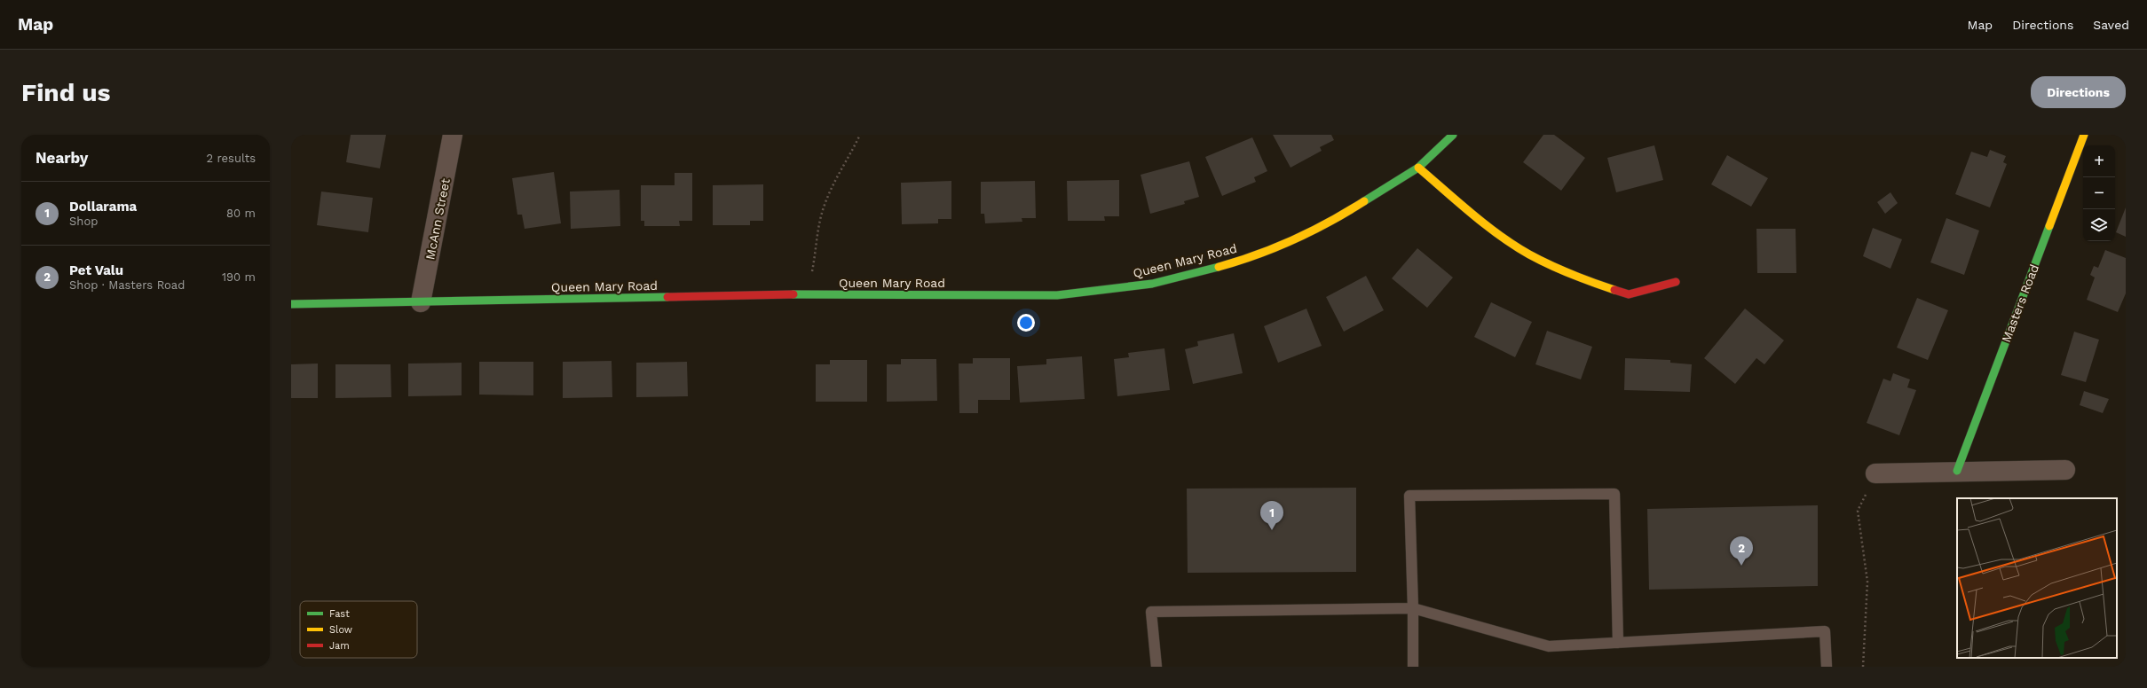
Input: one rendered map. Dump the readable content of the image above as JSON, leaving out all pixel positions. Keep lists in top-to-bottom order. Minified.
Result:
{"streets":{"street":["McAnn Street","Queen Mary Road","Masters Road"]},"crossings":[["McAnn Street","Queen Mary Road"]],"legend":["Fast","Slow","Jam"],"page":{"header":"Map","nav":["Map","Directions","Saved"],"buttons":"Directions","title":"Find us","heading":["Nearby","2 results"],"map_buttons":["+","−"],"list":[{"mark":"1","name":"Dollarama","note":"Shop","value":"80 m"},{"mark":"2","name":"Pet Valu","note":"Shop · Masters Road","value":"190 m"}],"pins":["1","2"]}}
